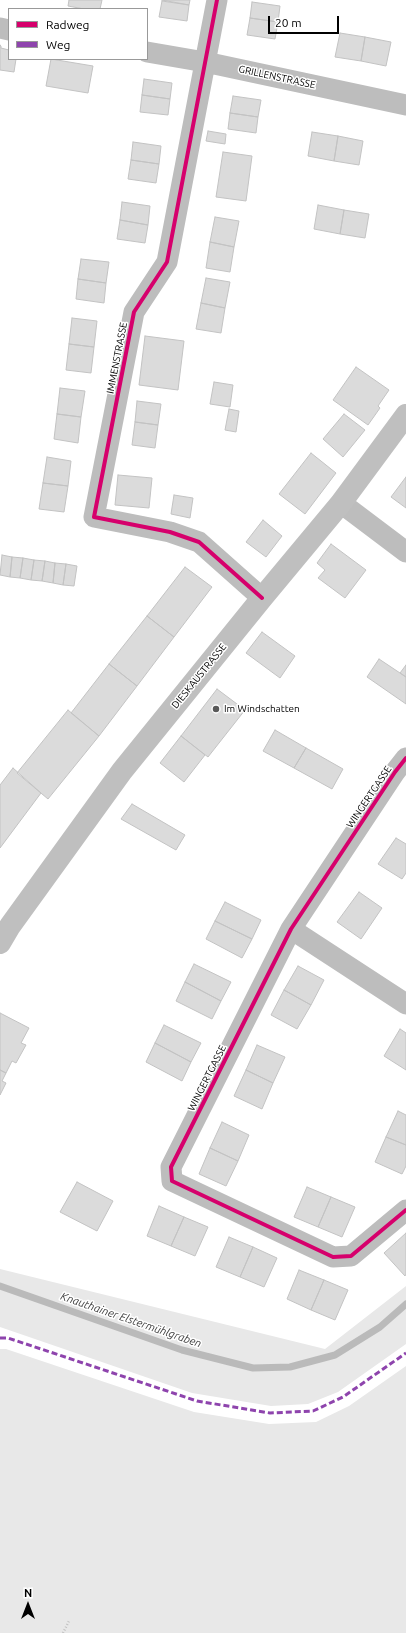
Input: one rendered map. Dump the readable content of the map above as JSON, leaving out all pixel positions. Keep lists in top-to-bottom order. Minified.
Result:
{"streets":{"main road":["DIESKAUSTRASSE"],"street":["GRILLENSTRASSE","IMMENSTRASSE","WINGERTGASSE"]},"crossings":[["GRILLENSTRASSE","IMMENSTRASSE"],["IMMENSTRASSE","DIESKAUSTRASSE"]],"water":["Knauthainer Elstermühlgraben"],"places":["Im Windschatten"],"legend":["Radweg","Weg"],"scale_bar":"20 m","north":"top"}
